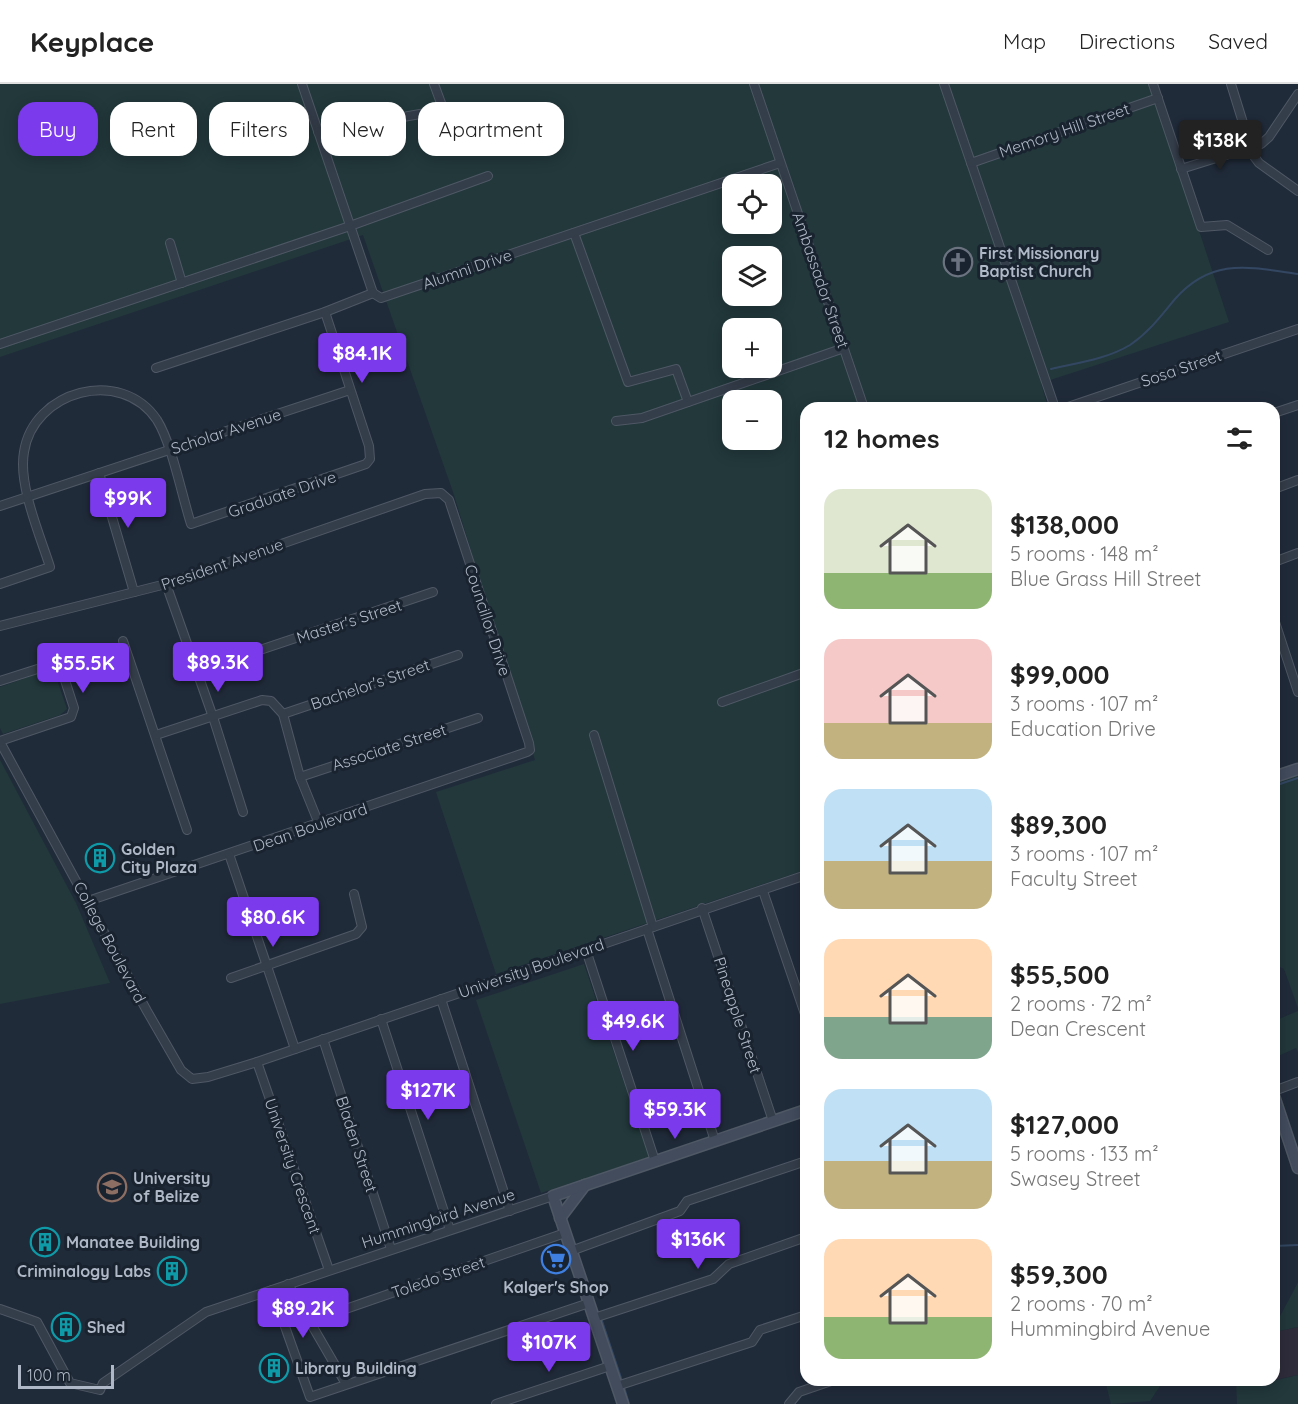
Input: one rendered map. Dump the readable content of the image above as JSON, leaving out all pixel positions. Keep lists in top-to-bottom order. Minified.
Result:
{"streets":{"street":["Memory Hill Street","Alumni Drive","Ambassador Street","Sosa Street","Scholar Avenue","Graduate Drive","President Avenue","Councillor Drive","Master's Street","Bachelor's Street","Associate Street","Dean Boulevard","College Boulevard","University Boulevard","Pineapple Street","Bladen Street","University Crescent","Hummingbird Avenue","Toledo Street"]},"crossings":[["Alumni Drive","Ambassador Street"],["Scholar Avenue","Graduate Drive"],["President Avenue","Councillor Drive"],["Councillor Drive","Dean Boulevard"],["Dean Boulevard","College Boulevard"],["College Boulevard","University Boulevard"],["College Boulevard","University Crescent"],["University Boulevard","Pineapple Street"],["University Boulevard","Bladen Street"],["University Boulevard","University Crescent"],["Pineapple Street","Hummingbird Avenue"],["Bladen Street","Hummingbird Avenue"],["University Crescent","Hummingbird Avenue"]],"places":{"church":["First Missionary Baptist Church"],"building":["Golden City Plaza","Manatee Building","Criminalogy Labs","Shed","Library Building"],"school or university":["University of Belize"],"supermarket":["Kalger's Shop"]},"scale_bar":"100 m","page":{"header":"Keyplace","nav":["Map","Directions","Saved"],"chip":["Buy","Rent","Filters","New","Apartment"],"price":["$138K","$84.1K","$99K","$89.3K","$55.5K","$80.6K","$49.6K","$127K","$59.3K","$136K","$89.2K","$107K"],"map_buttons":["+","−"],"heading":"12 homes","list":[{"name":"$138,000","note":"5 rooms · 148 m² · Blue Grass Hill Street"},{"name":"$99,000","note":"3 rooms · 107 m² · Education Drive"},{"name":"$89,300","note":"3 rooms · 107 m² · Faculty Street"},{"name":"$55,500","note":"2 rooms · 72 m² · Dean Crescent"},{"name":"$127,000","note":"5 rooms · 133 m² · Swasey Street"},{"name":"$59,300","note":"2 rooms · 70 m² · Hummingbird Avenue"}],"scale":"100 m"}}
